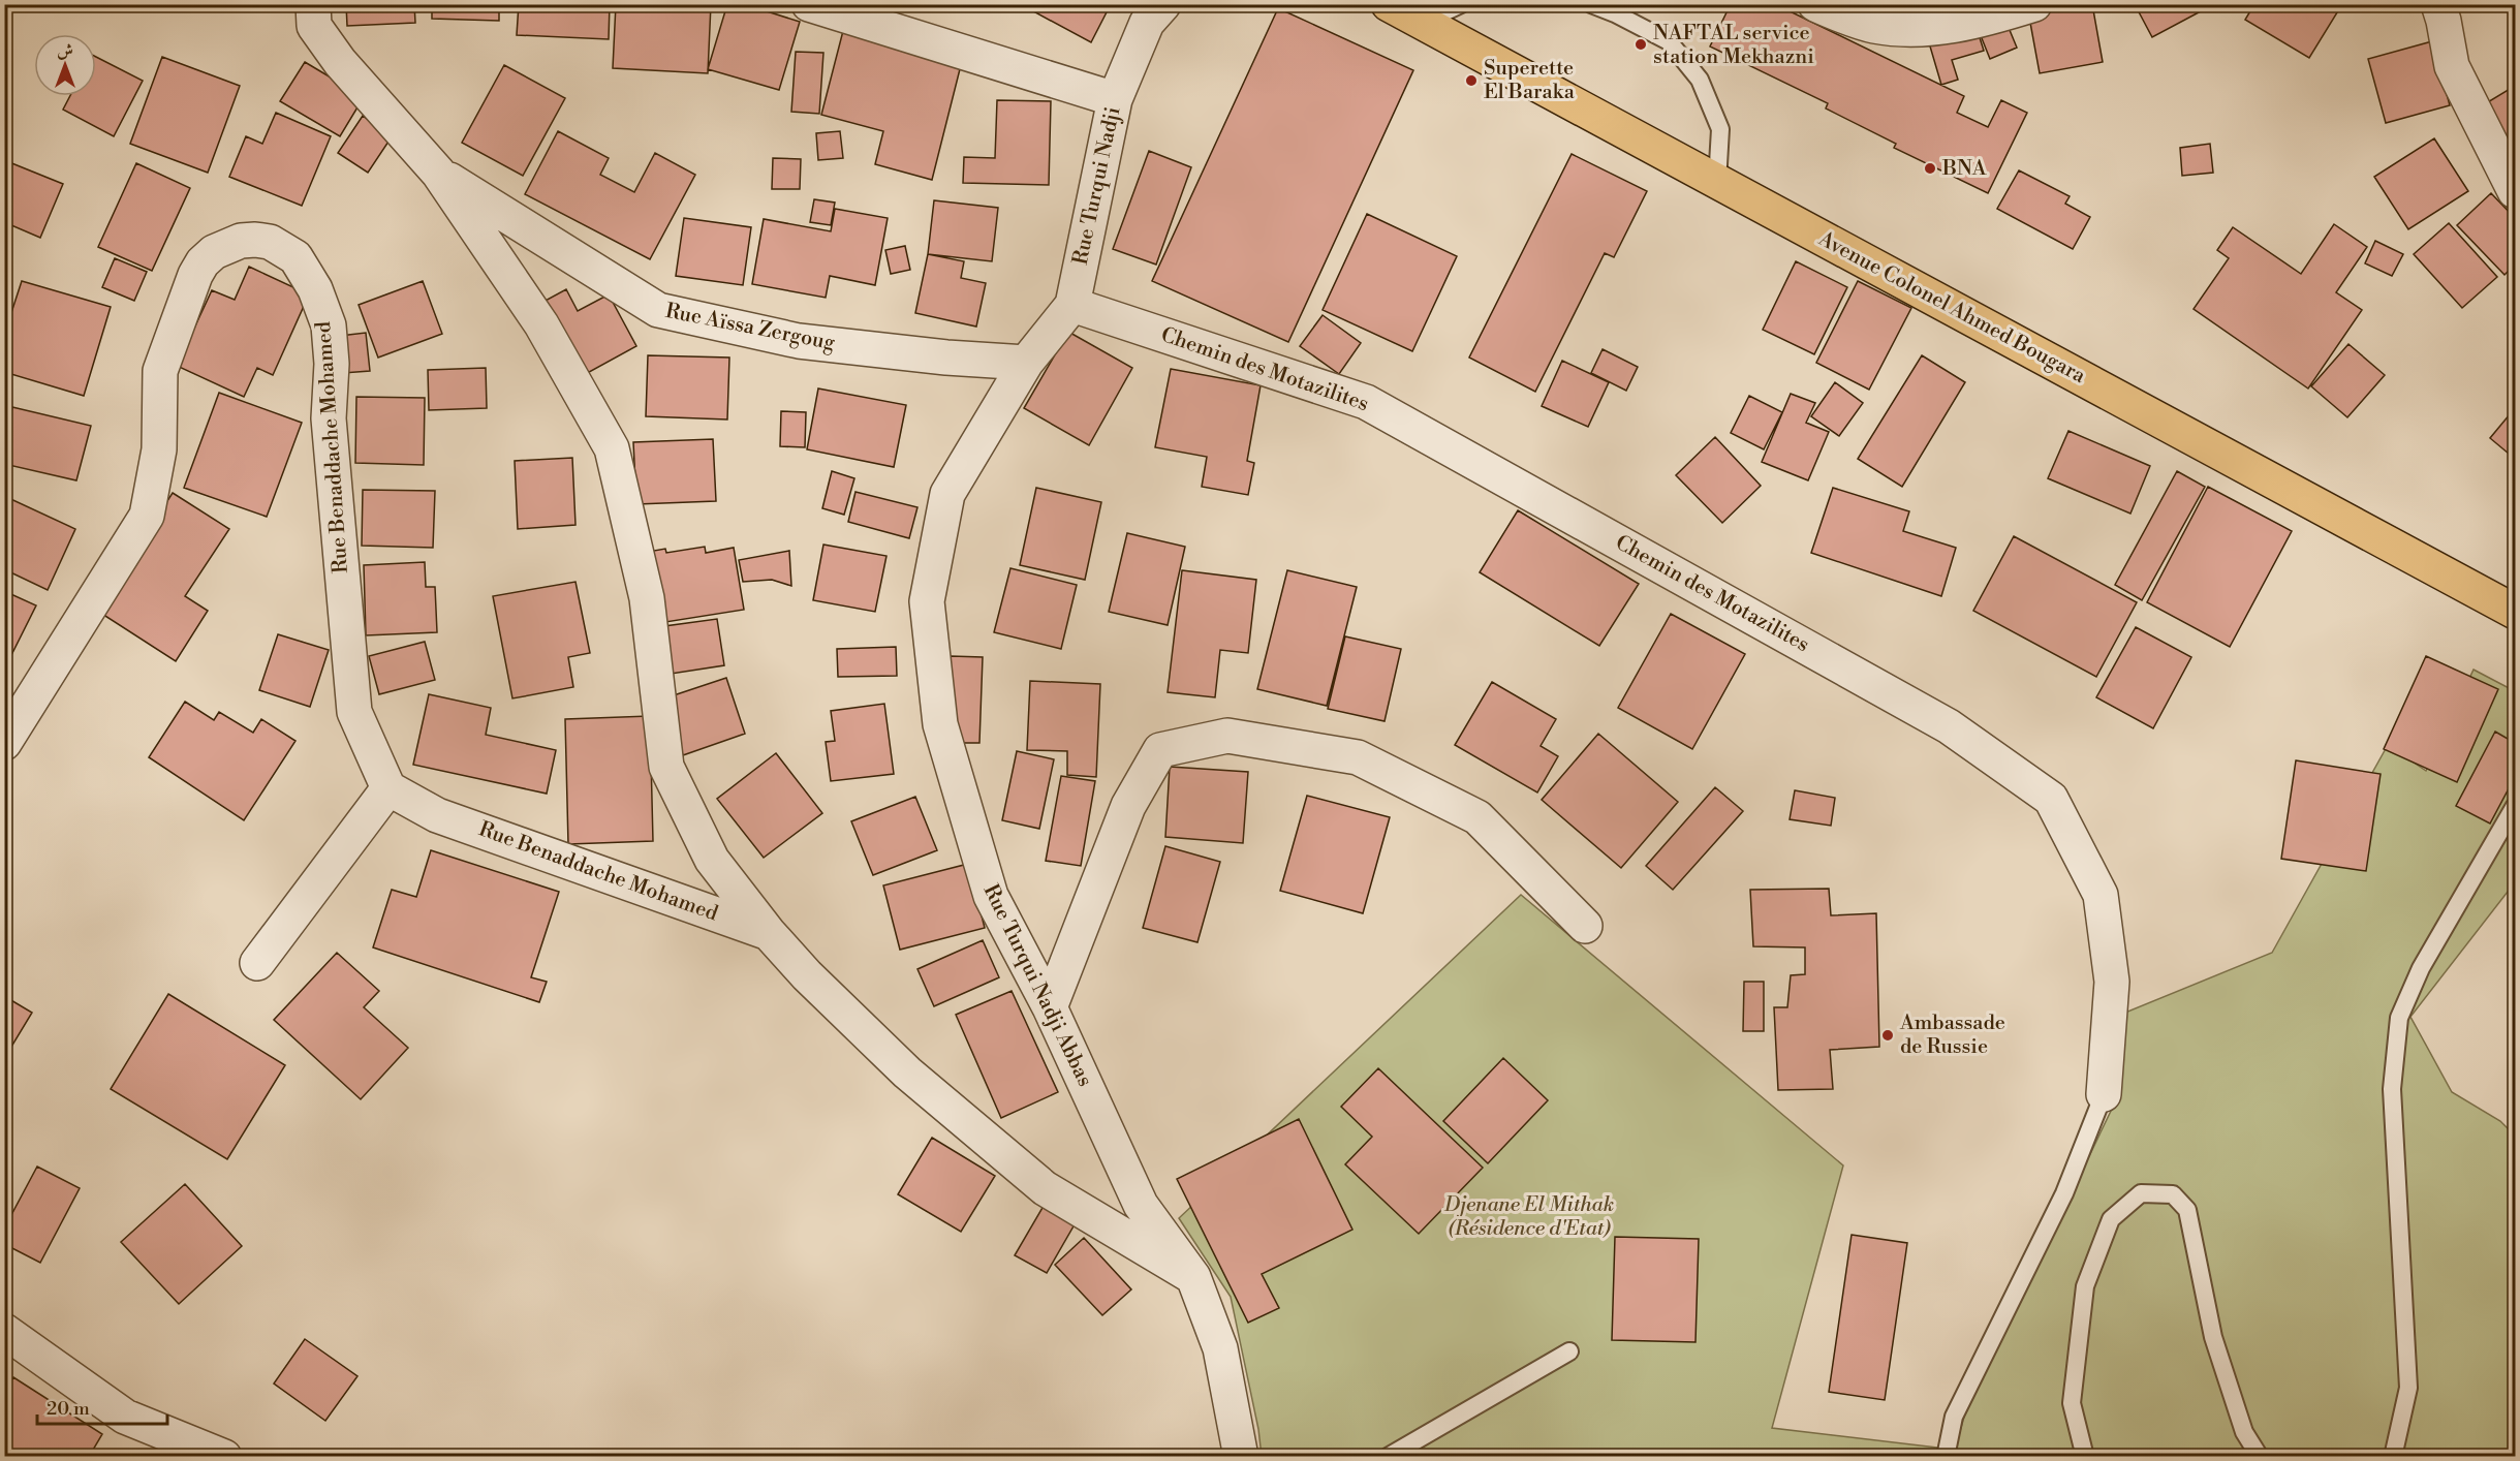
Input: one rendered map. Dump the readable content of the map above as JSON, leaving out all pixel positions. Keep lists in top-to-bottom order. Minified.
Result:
{"streets":{"main road":["Avenue Colonel Ahmed Bougara"],"street":["Rue Turqui Nadji","Rue Aïssa Zergoug","Chemin des Motazilites","Rue Benaddache Mohamed","Rue Turqui Nadji Abbas"]},"crossings":[["Rue Turqui Nadji","Rue Aïssa Zergoug"],["Rue Turqui Nadji","Chemin des Motazilites"],["Rue Turqui Nadji","Rue Turqui Nadji Abbas"],["Rue Aïssa Zergoug","Rue Turqui Nadji Abbas"]],"parks":["Djenane El Mithak (Résidence d'Etat)"],"places":["NAFTAL service station Mekhazni","Superette El Baraka","BNA","Ambassade de Russie"],"scale_bar":"20 m","north":"top"}
